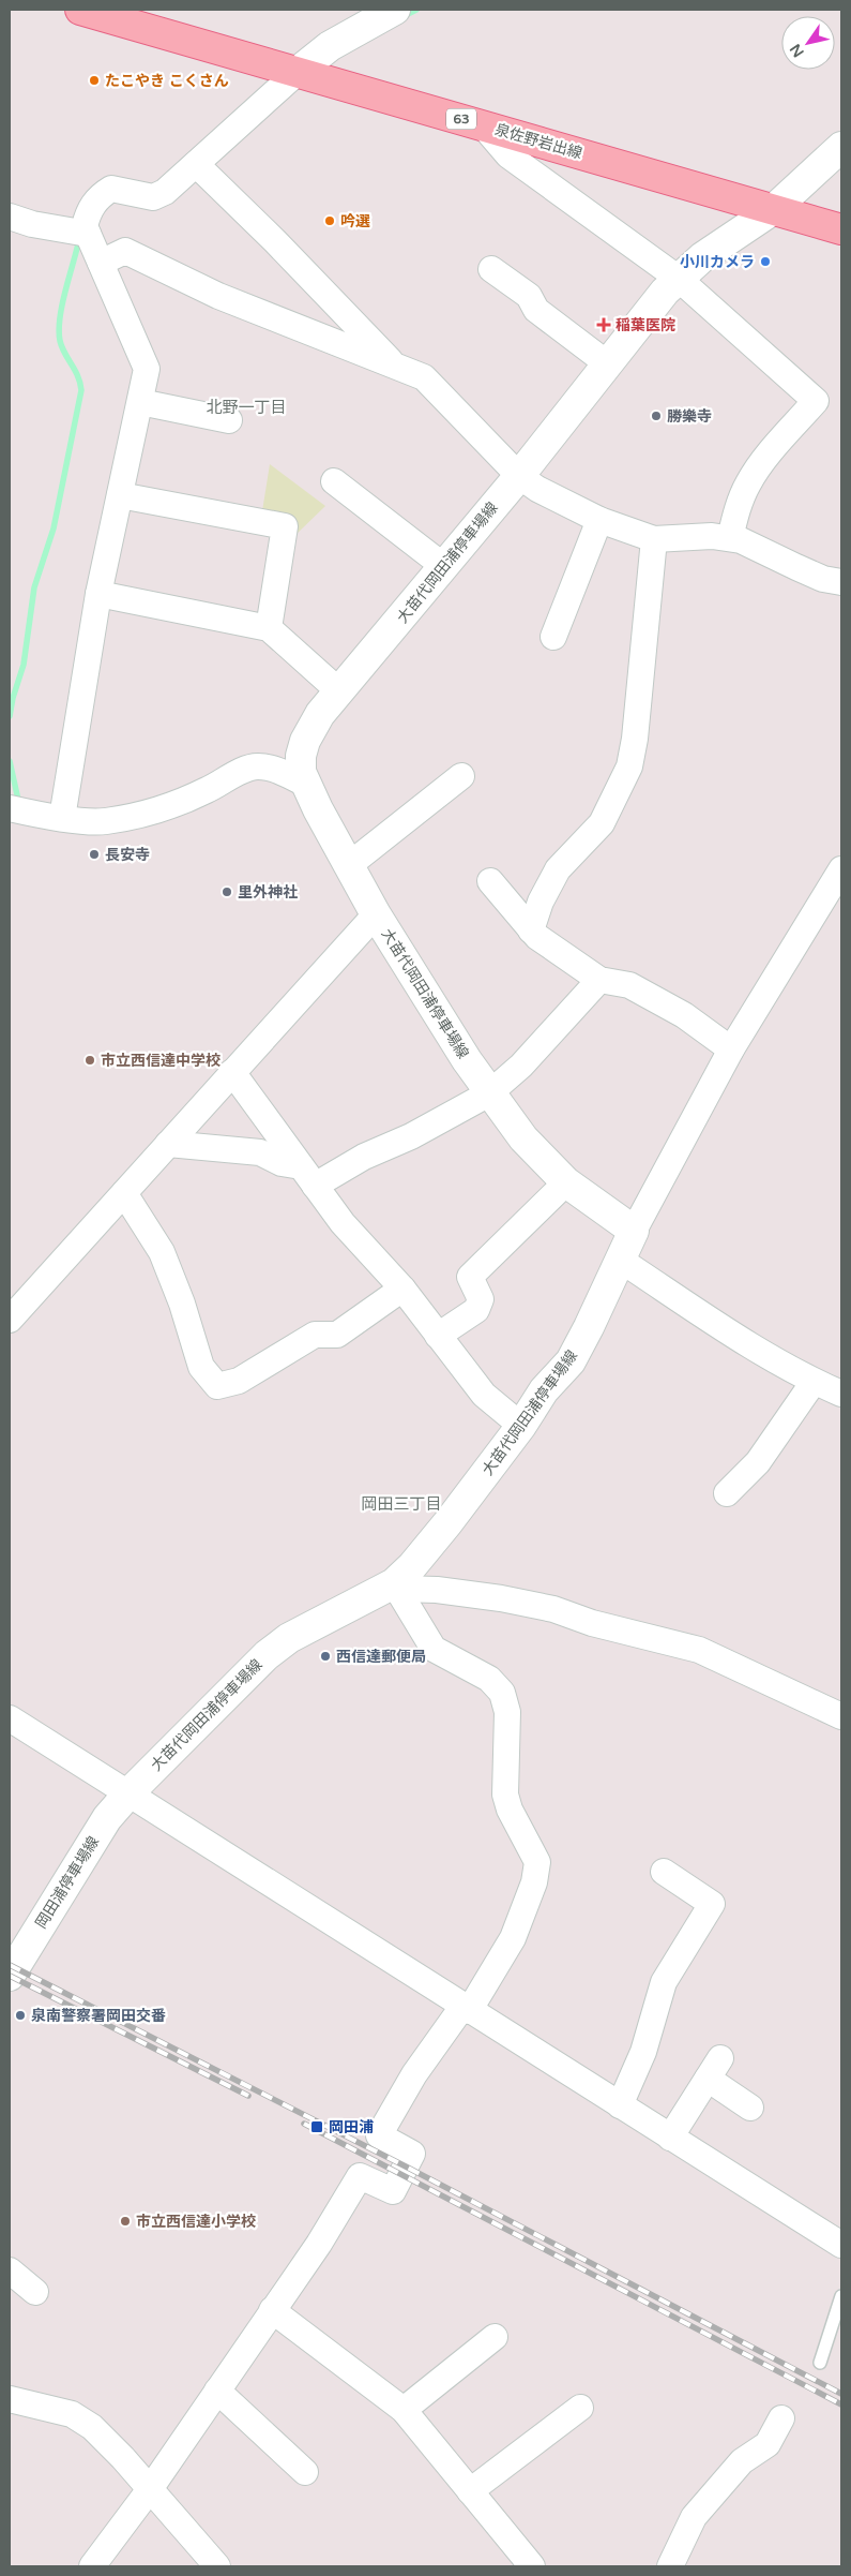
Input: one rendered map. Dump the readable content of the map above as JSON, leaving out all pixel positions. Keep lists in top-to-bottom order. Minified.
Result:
{"streets":{"main road":["63","泉佐野岩出線","大苗代岡田浦停車場線","岡田浦停車場線"]},"crossings":[["泉佐野岩出線","大苗代岡田浦停車場線"],["大苗代岡田浦停車場線","岡田浦停車場線"]],"districts":["北野一丁目","岡田三丁目"],"places":{"other":["たこやき こくさん","吟選","小川カメラ","勝樂寺","長安寺","里外神社","市立西信達中学校","西信達郵便局","泉南警察署岡田交番","市立西信達小学校"],"health":["稲葉医院"],"transit":["岡田浦"]},"north":"bottom left"}
